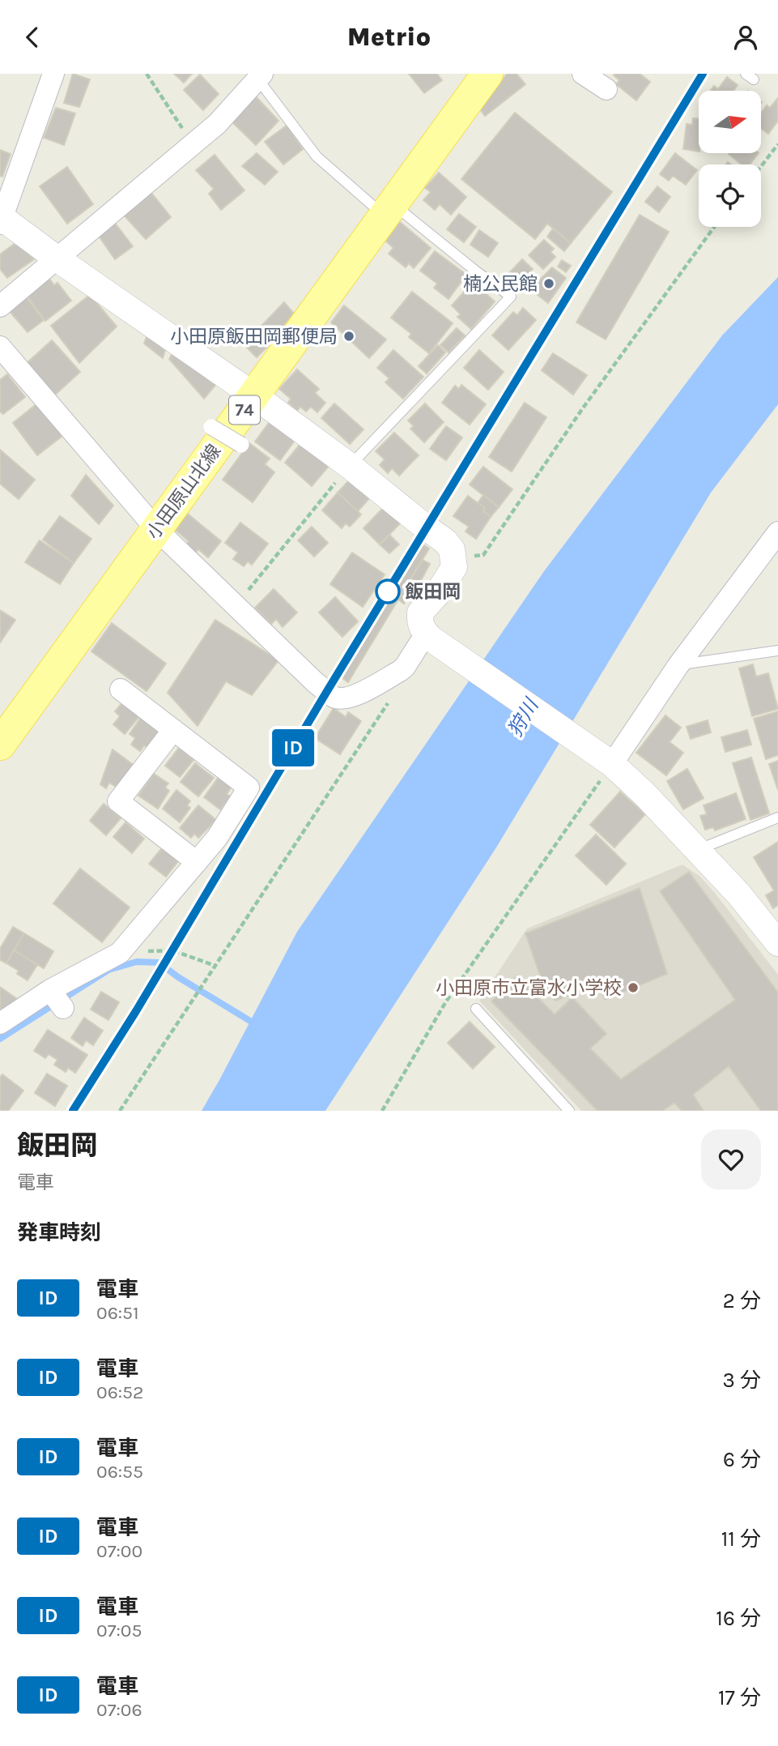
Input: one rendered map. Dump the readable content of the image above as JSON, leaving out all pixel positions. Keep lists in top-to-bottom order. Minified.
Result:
{"streets":{"main road":["74","小田原山北線"]},"water":["狩川"],"places":["楠公民館","小田原飯田岡郵便局","飯田岡","小田原市立富水小学校"],"north":"right","page":{"header":"Metrio","on_map":"ID","heading":[["飯田岡","電車"],"発車時刻"],"list":[{"mark":"ID","name":"電車","note":"06:51","value":"2 分"},{"mark":"ID","name":"電車","note":"06:52","value":"3 分"},{"mark":"ID","name":"電車","note":"06:55","value":"6 分"},{"mark":"ID","name":"電車","note":"07:00","value":"11 分"},{"mark":"ID","name":"電車","note":"07:05","value":"16 分"},{"mark":"ID","name":"電車","note":"07:06","value":"17 分"}]}}
